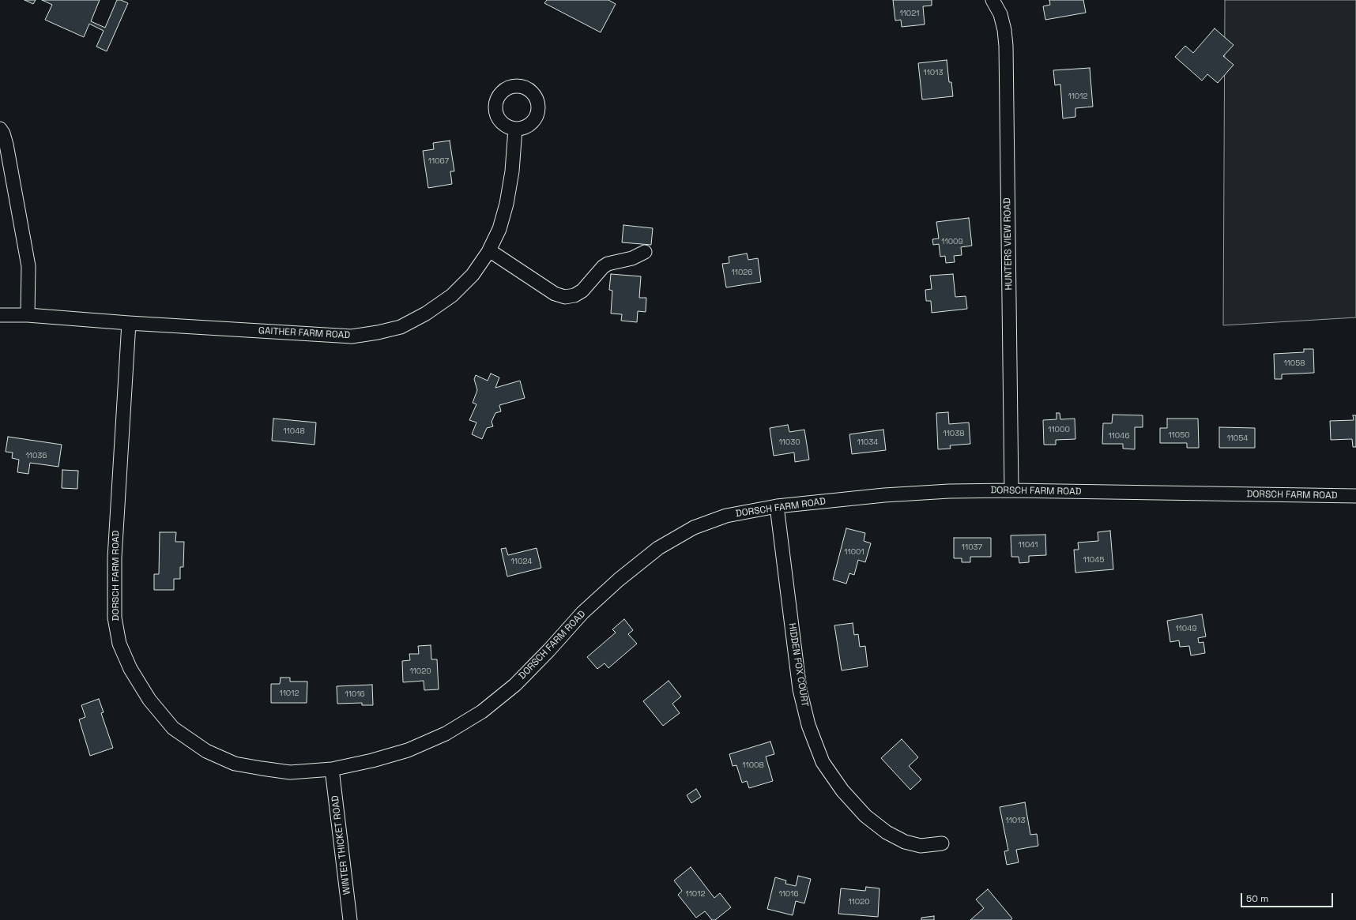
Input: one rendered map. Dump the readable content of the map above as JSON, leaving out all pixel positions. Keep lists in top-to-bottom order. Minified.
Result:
{"streets":{"street":["HUNTERS VIEW ROAD","GAITHER FARM ROAD","DORSCH FARM ROAD","HIDDEN FOX COURT","WINTER THICKET ROAD"]},"crossings":[["HUNTERS VIEW ROAD","DORSCH FARM ROAD"],["GAITHER FARM ROAD","DORSCH FARM ROAD"],["DORSCH FARM ROAD","HIDDEN FOX COURT"],["DORSCH FARM ROAD","WINTER THICKET ROAD"]],"house_numbers":["11021","11013","11012","11067","11009","11026","11058","11000","11048","11038","11050","11046","11054","11030","11034","11036","11041","11037","11001","11045","11024","11049","11020","11012","11016","11008","11013","11012","11016","11020"],"scale_bar":"50 m"}
